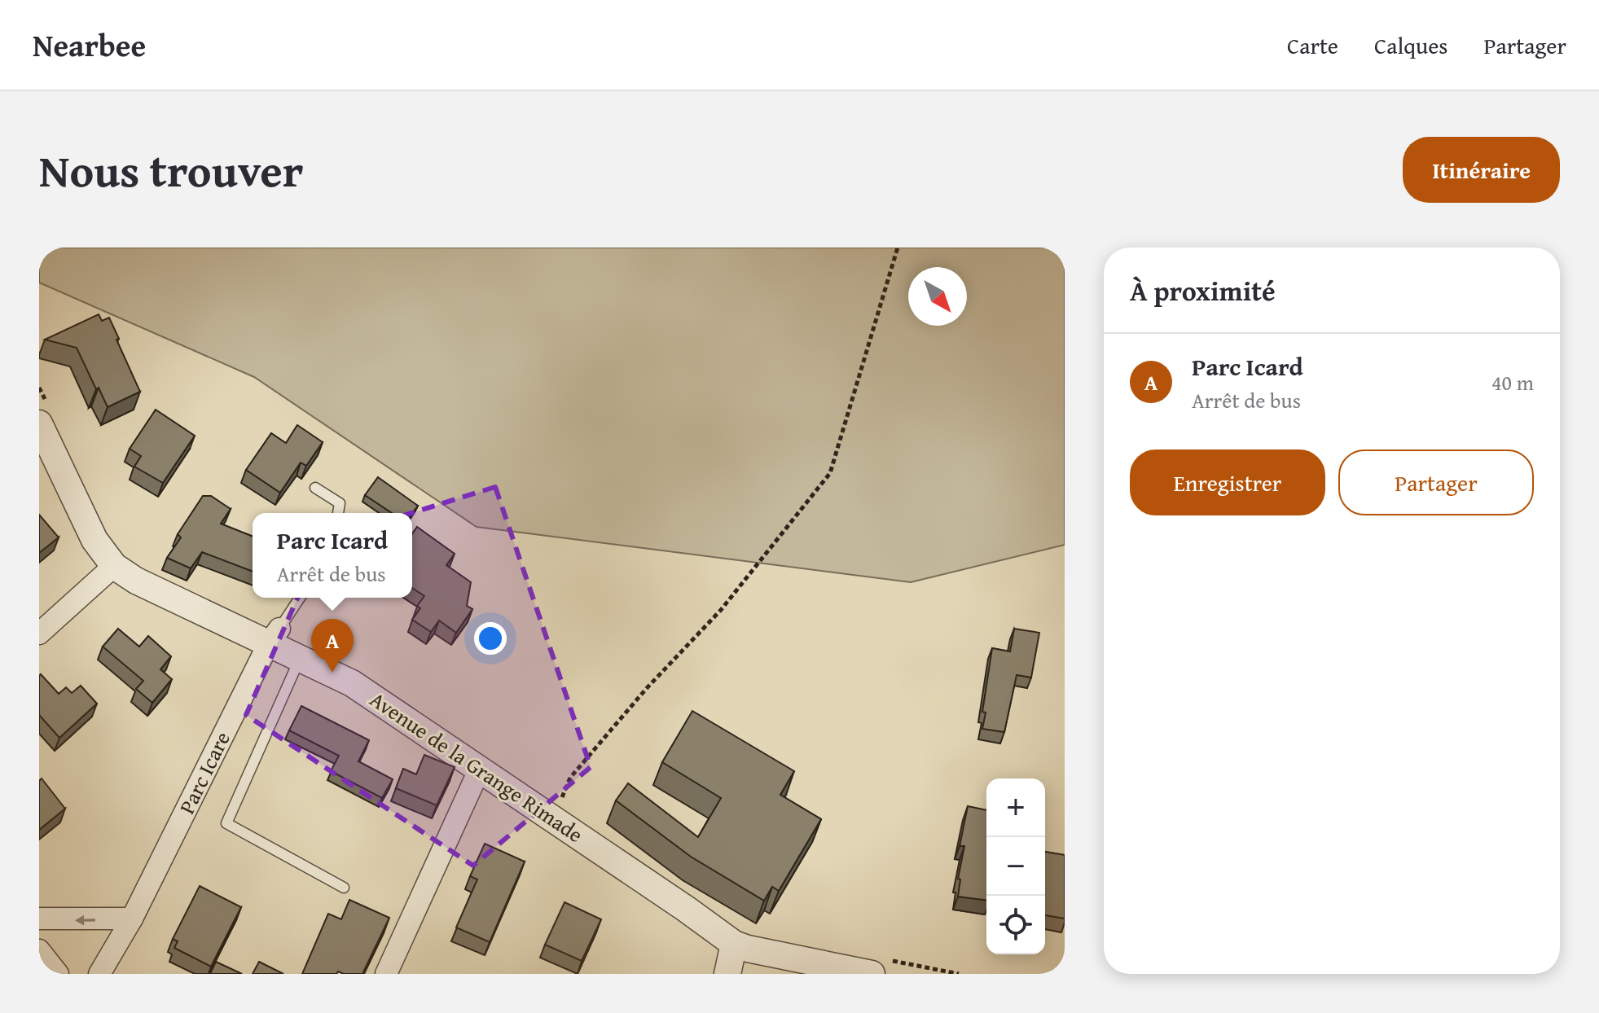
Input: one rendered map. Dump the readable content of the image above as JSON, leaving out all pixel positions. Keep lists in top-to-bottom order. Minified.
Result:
{"streets":{"street":["Avenue de la Grange Rimade","Parc Icare"]},"crossings":[["Avenue de la Grange Rimade","Parc Icare"]],"north":"bottom right","page":{"header":"Nearbee","nav":["Carte","Calques","Partager"],"title":"Nous trouver","buttons":["Itinéraire",["Enregistrer","Partager"]],"heading":"À proximité","list":[{"mark":"A","name":"Parc Icard","note":"Arrêt de bus","value":"40 m"}],"popup":["Parc Icard","Arrêt de bus"],"pins":"A","map_buttons":["+","−"]}}
